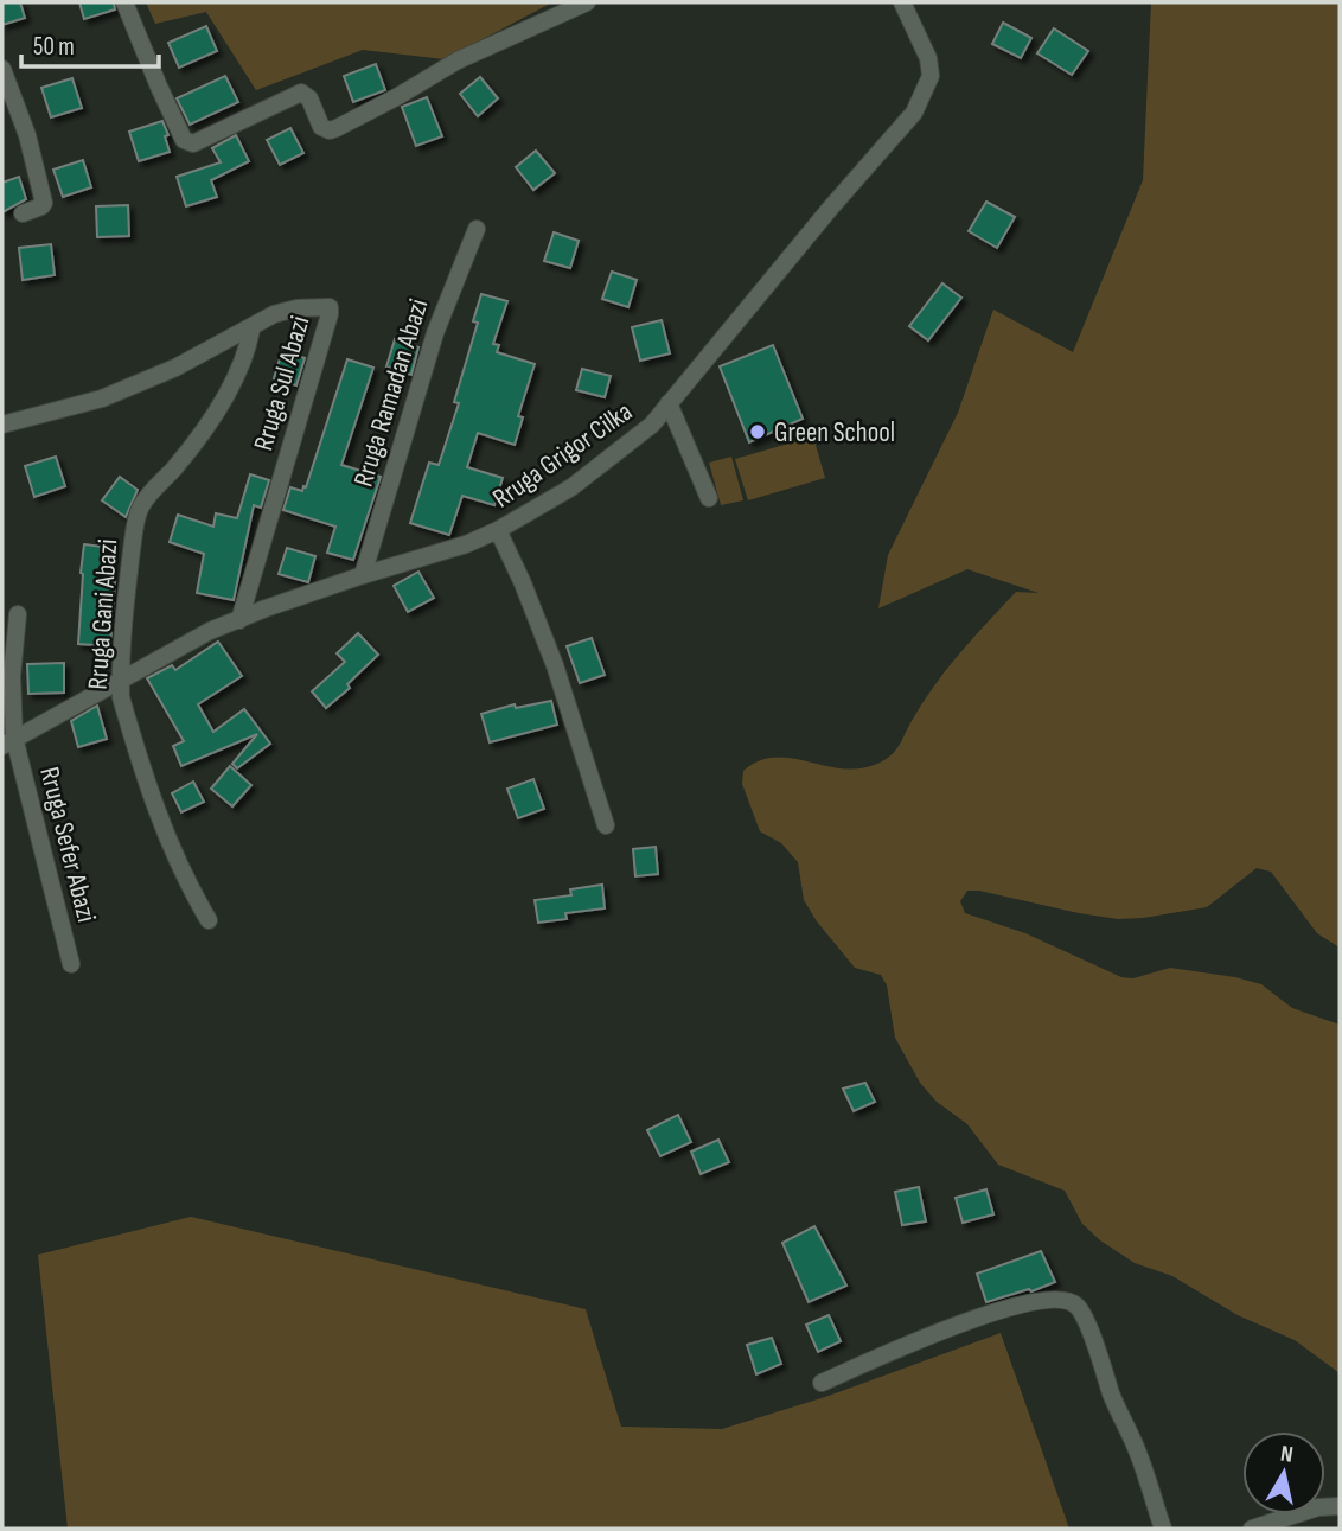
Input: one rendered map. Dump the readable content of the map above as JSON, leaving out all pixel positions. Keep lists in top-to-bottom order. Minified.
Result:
{"streets":{"street":["Rruga Sul Abazi","Rruga Ramadan Abazi","Rruga Grigor Cilka","Rruga Gani Abazi","Rruga Sefer Abazi"]},"crossings":[["Rruga Sul Abazi","Rruga Grigor Cilka"],["Rruga Sul Abazi","Rruga Gani Abazi"],["Rruga Ramadan Abazi","Rruga Grigor Cilka"],["Rruga Grigor Cilka","Rruga Gani Abazi"],["Rruga Grigor Cilka","Rruga Sefer Abazi"]],"places":["Green School"],"scale_bar":"50 m","north":"top"}
